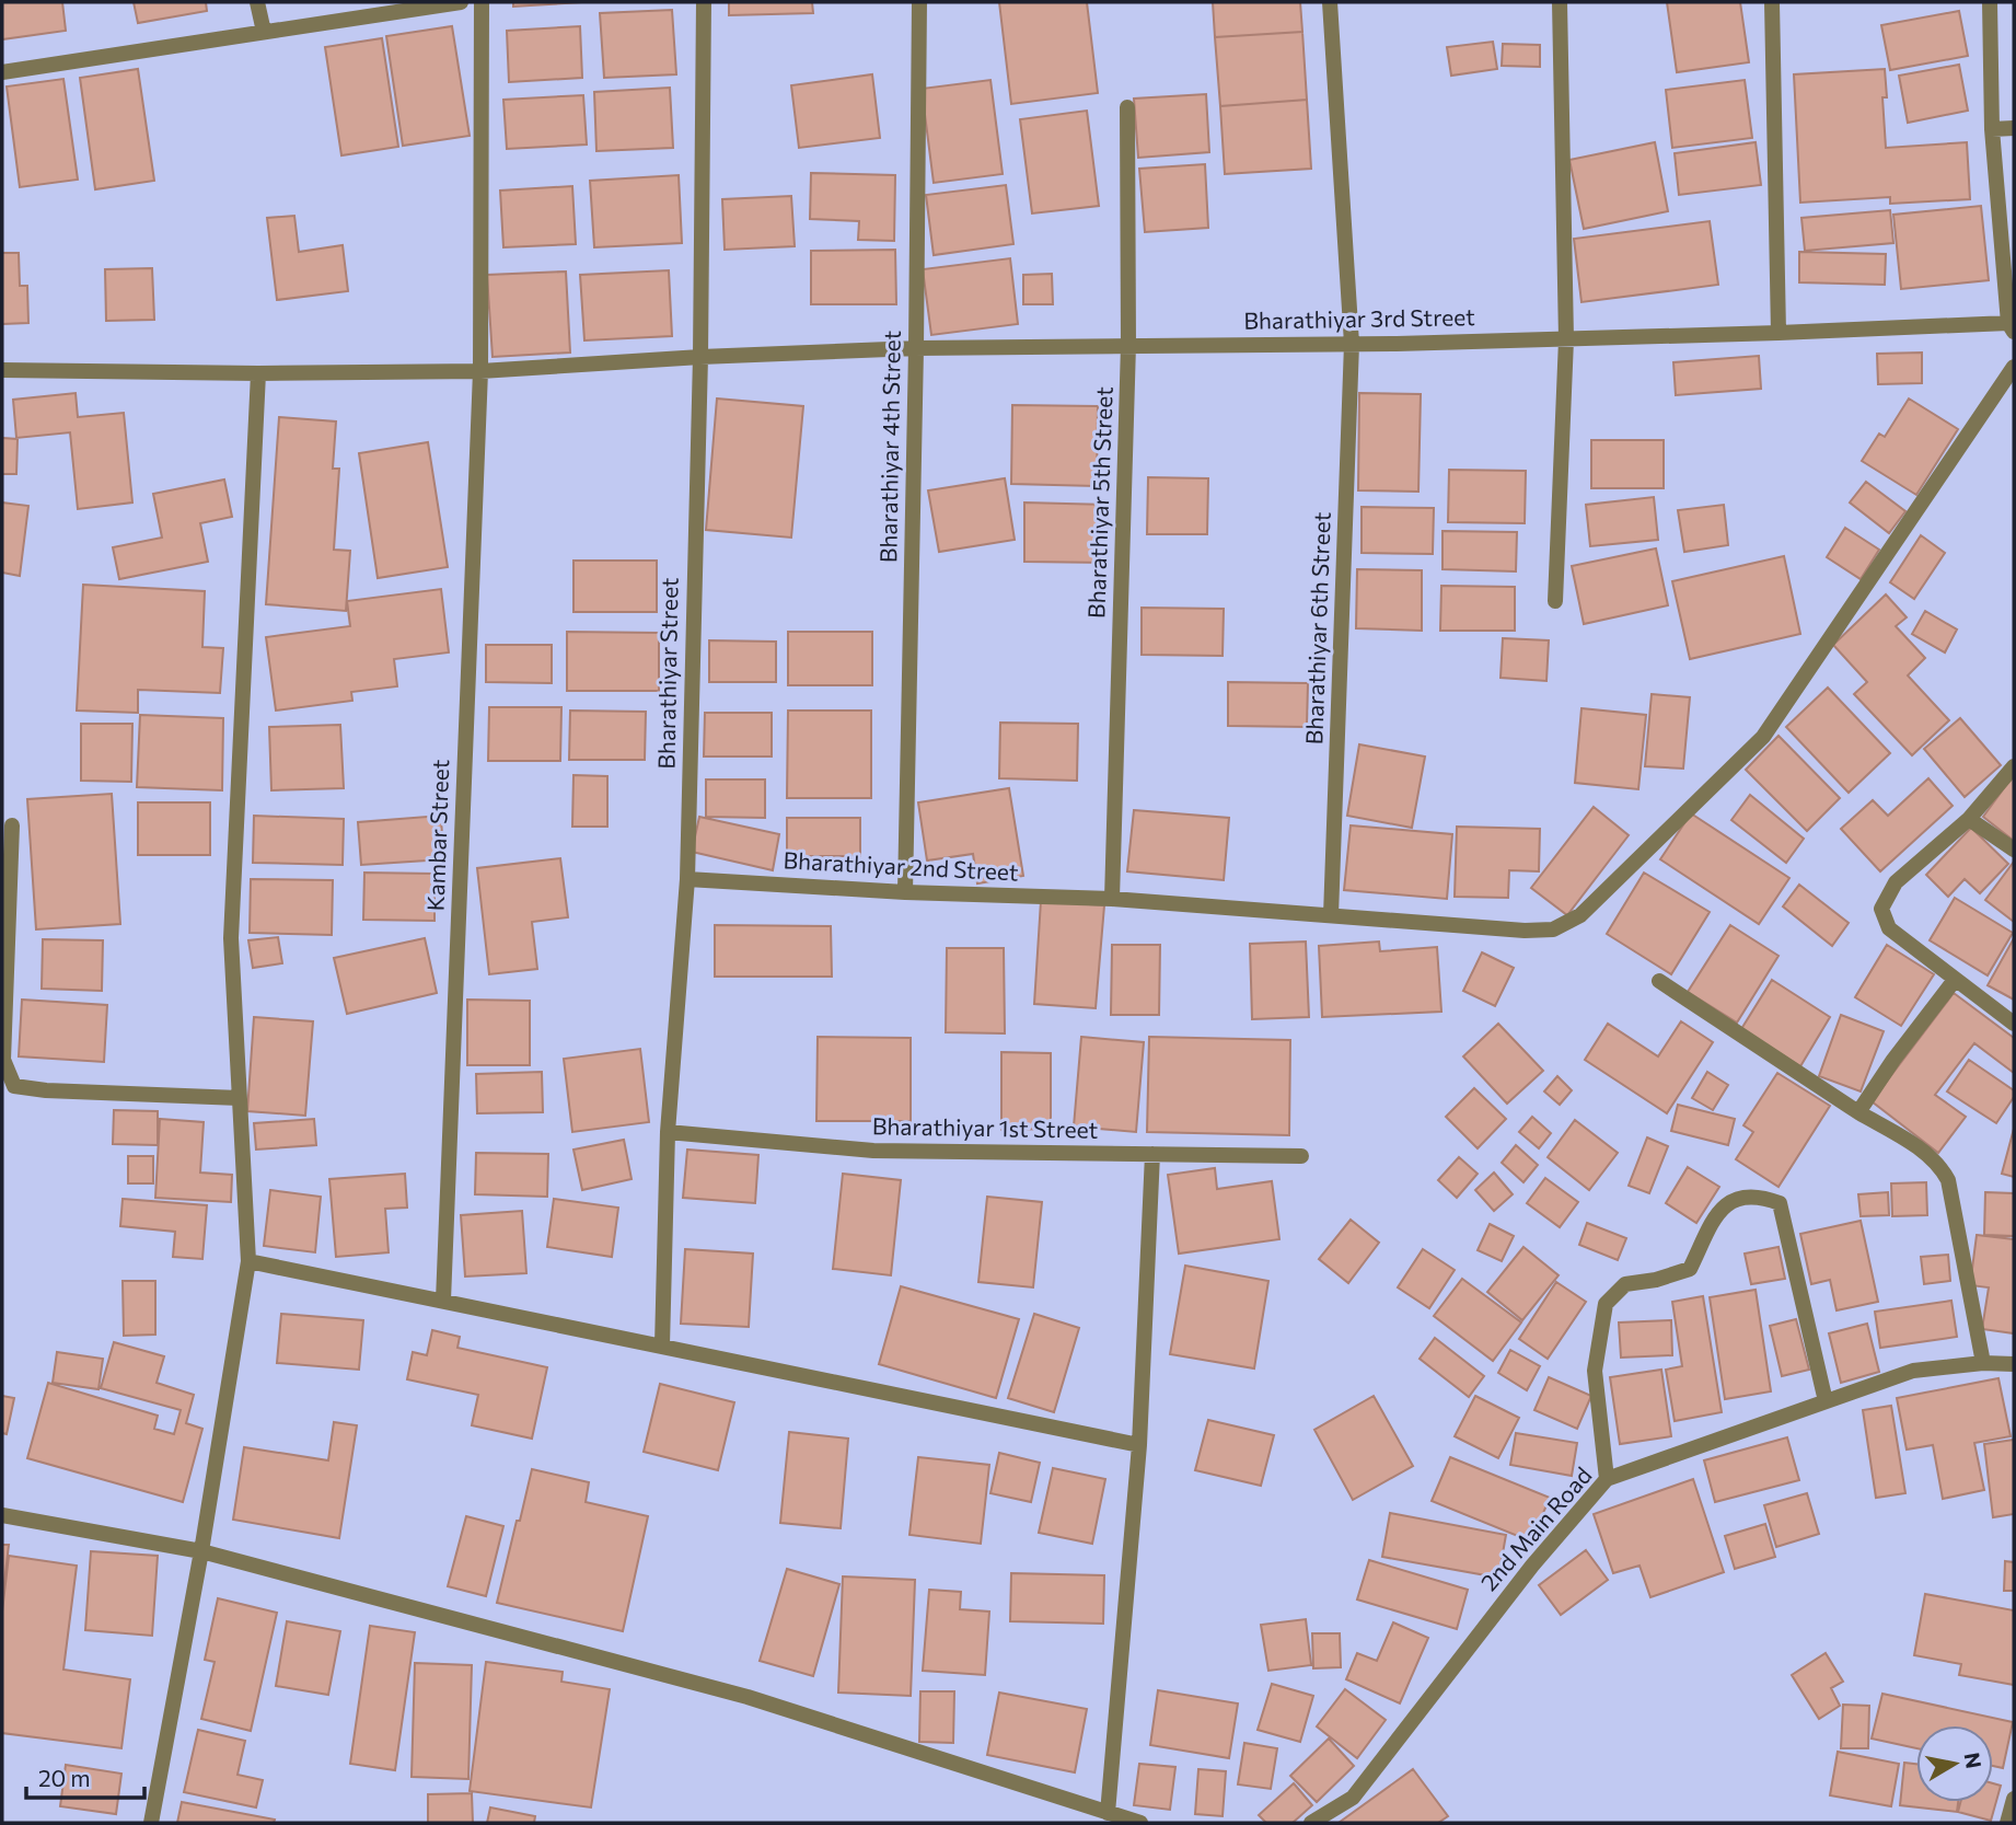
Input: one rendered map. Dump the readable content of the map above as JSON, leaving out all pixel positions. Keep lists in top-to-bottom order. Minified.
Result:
{"streets":{"street":["Bharathiyar 3rd Street","Bharathiyar 4th Street","Bharathiyar 5th Street","Bharathiyar 6th Street","Bharathiyar Street","Kambar Street","Bharathiyar 2nd Street","Bharathiyar 1st Street","2nd Main Road"]},"crossings":[["Bharathiyar 3rd Street","Bharathiyar 4th Street"],["Bharathiyar 3rd Street","Bharathiyar 5th Street"],["Bharathiyar 3rd Street","Bharathiyar 6th Street"],["Bharathiyar 3rd Street","Bharathiyar Street"],["Bharathiyar 3rd Street","Kambar Street"],["Bharathiyar 4th Street","Bharathiyar 2nd Street"],["Bharathiyar 5th Street","Bharathiyar 2nd Street"],["Bharathiyar 6th Street","Bharathiyar 2nd Street"],["Bharathiyar Street","Bharathiyar 2nd Street"],["Bharathiyar Street","Bharathiyar 1st Street"]],"scale_bar":"20 m","north":"right"}
